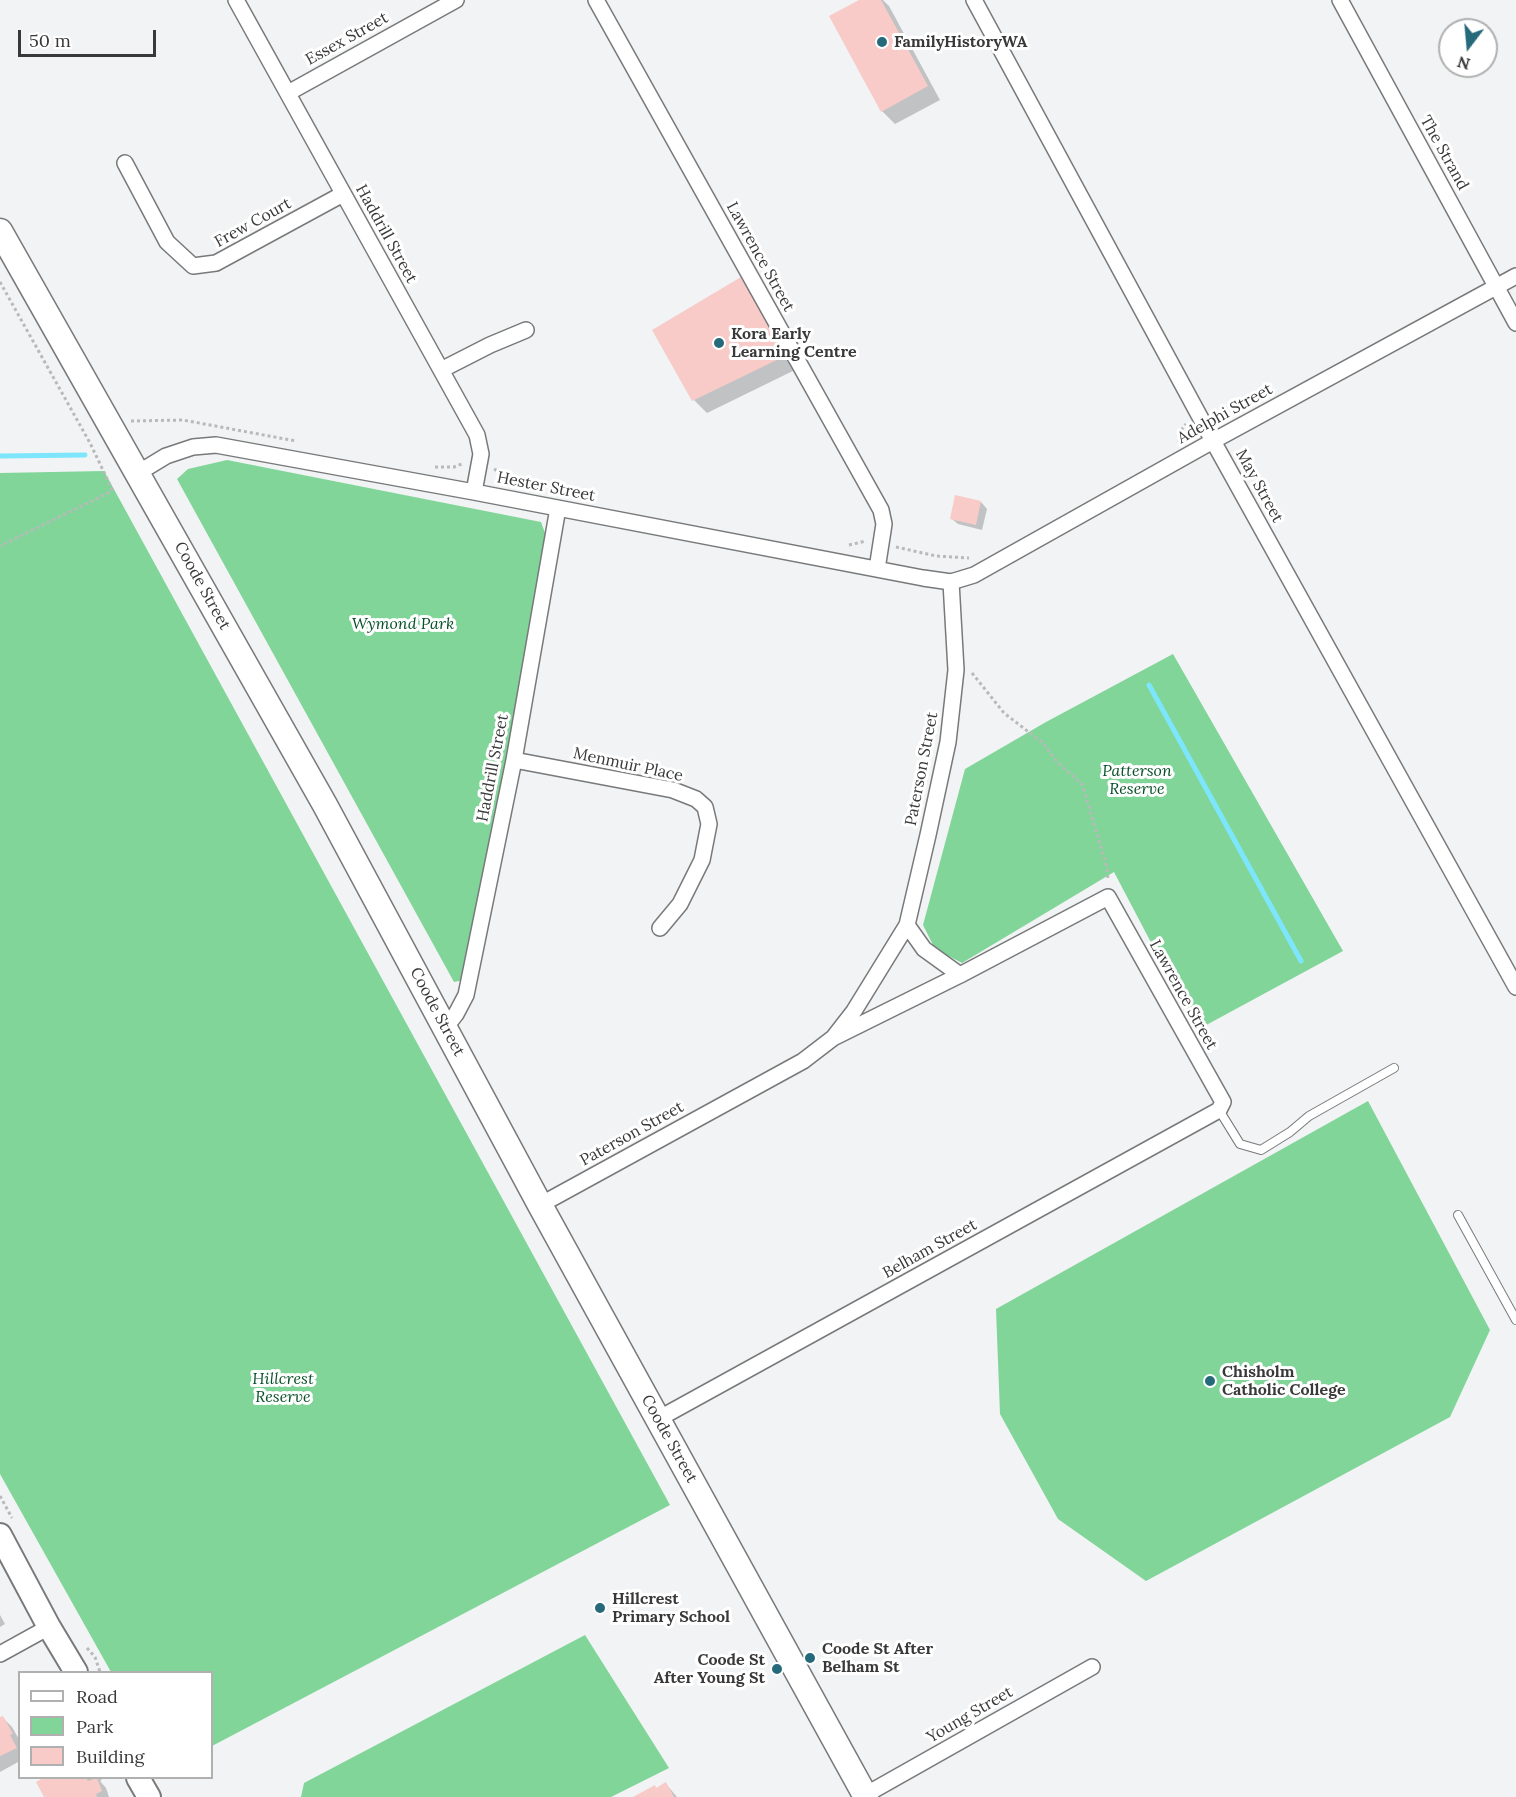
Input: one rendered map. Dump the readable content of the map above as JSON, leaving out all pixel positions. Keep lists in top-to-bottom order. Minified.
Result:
{"streets":{"main road":["Coode Street"],"street":["Essex Street","The Strand","Frew Court","Haddrill Street","Lawrence Street","Adelphi Street","May Street","Hester Street","Menmuir Place","Paterson Street","Belham Street","Young Street"]},"crossings":[["Essex Street","Haddrill Street"],["The Strand","Adelphi Street"],["Frew Court","Haddrill Street"],["Haddrill Street","Hester Street"],["Haddrill Street","Coode Street"],["Haddrill Street","Menmuir Place"],["Lawrence Street","Hester Street"],["Lawrence Street","Paterson Street"],["Lawrence Street","Belham Street"],["Adelphi Street","May Street"],["Adelphi Street","Hester Street"],["Adelphi Street","Paterson Street"],["Hester Street","Coode Street"],["Hester Street","Paterson Street"],["Coode Street","Paterson Street"],["Coode Street","Belham Street"],["Coode Street","Young Street"]],"parks":["Wymond Park","Patterson Reserve","Hillcrest Reserve"],"places":["FamilyHistoryWA","Kora Early Learning Centre","Chisholm Catholic College","Hillcrest Primary School","Coode St After Belham St","Coode St After Young St"],"legend":["Road","Park","Building"],"scale_bar":"50 m","north":"bottom"}
